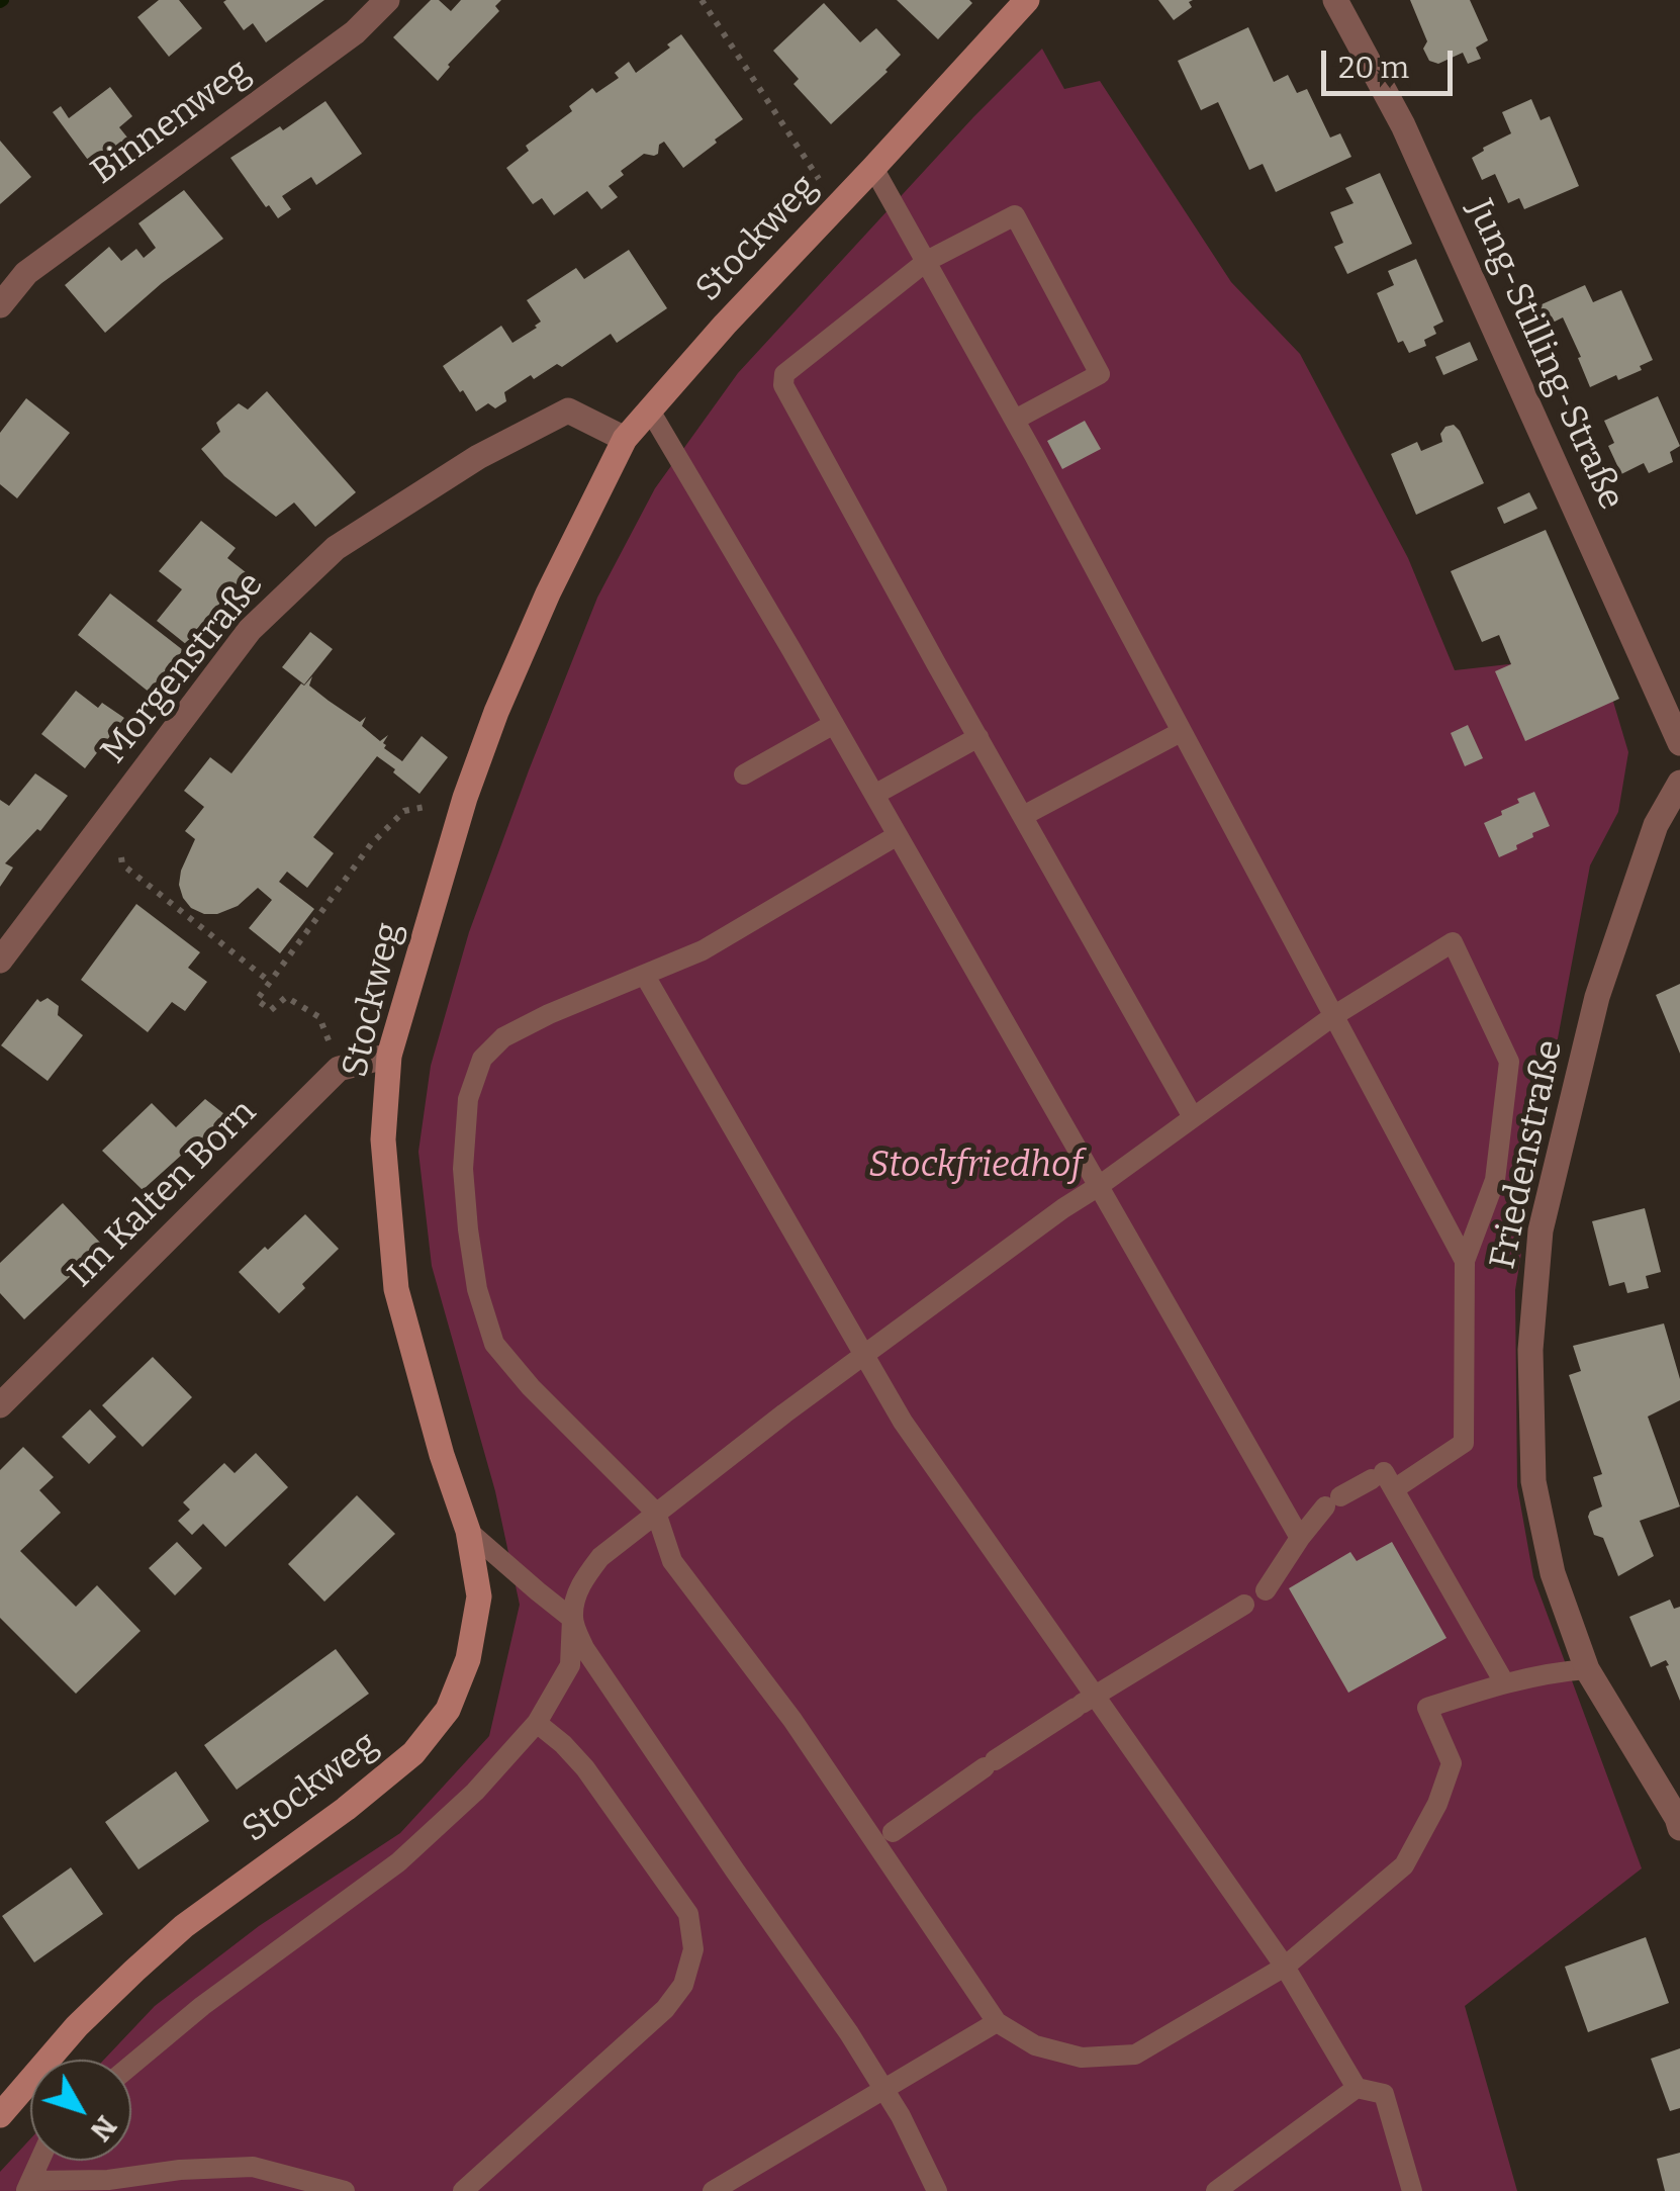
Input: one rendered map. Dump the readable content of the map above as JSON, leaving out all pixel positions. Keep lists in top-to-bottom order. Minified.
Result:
{"streets":{"street":["Binnenweg","Stockweg","Jung-Stilling-Straße","Morgenstraße","Friedenstraße","Im Kalten Born"]},"crossings":[["Stockweg","Morgenstraße"],["Stockweg","Im Kalten Born"]],"parks":["Stockfriedhof"],"scale_bar":"20 m","north":"bottom right"}
